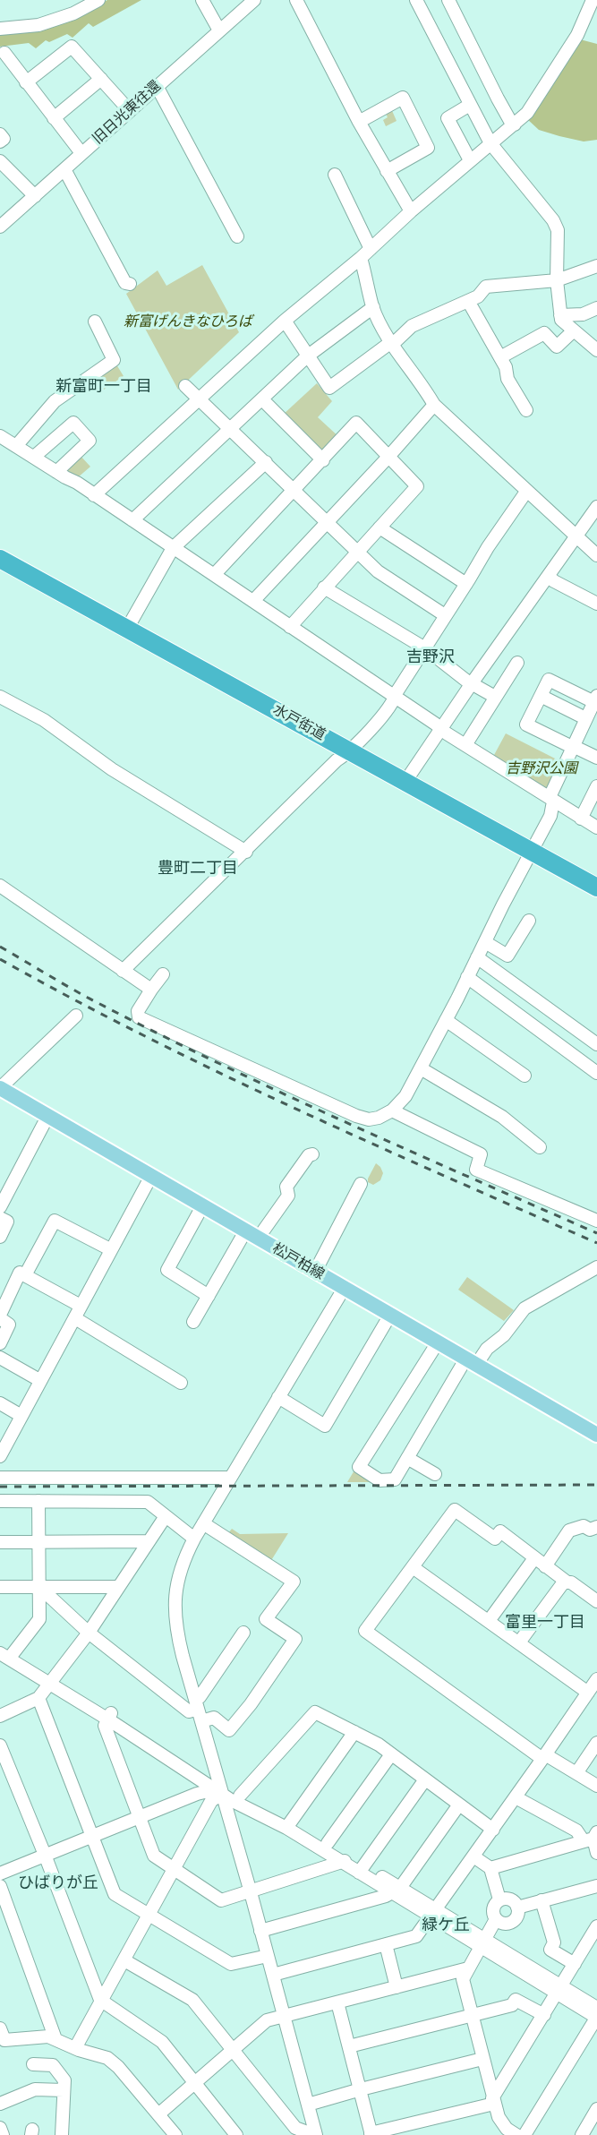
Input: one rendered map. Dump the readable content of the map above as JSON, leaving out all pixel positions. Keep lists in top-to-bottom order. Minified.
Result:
{"streets":{"highway":["水戸街道"],"main road":["松戸柏線"],"street":["旧日光東往還"]},"districts":["新富町一丁目","吉野沢","豊町二丁目","富里一丁目","ひばりが丘","緑ケ丘"],"parks":["新富げんきなひろば","吉野沢公園"]}
